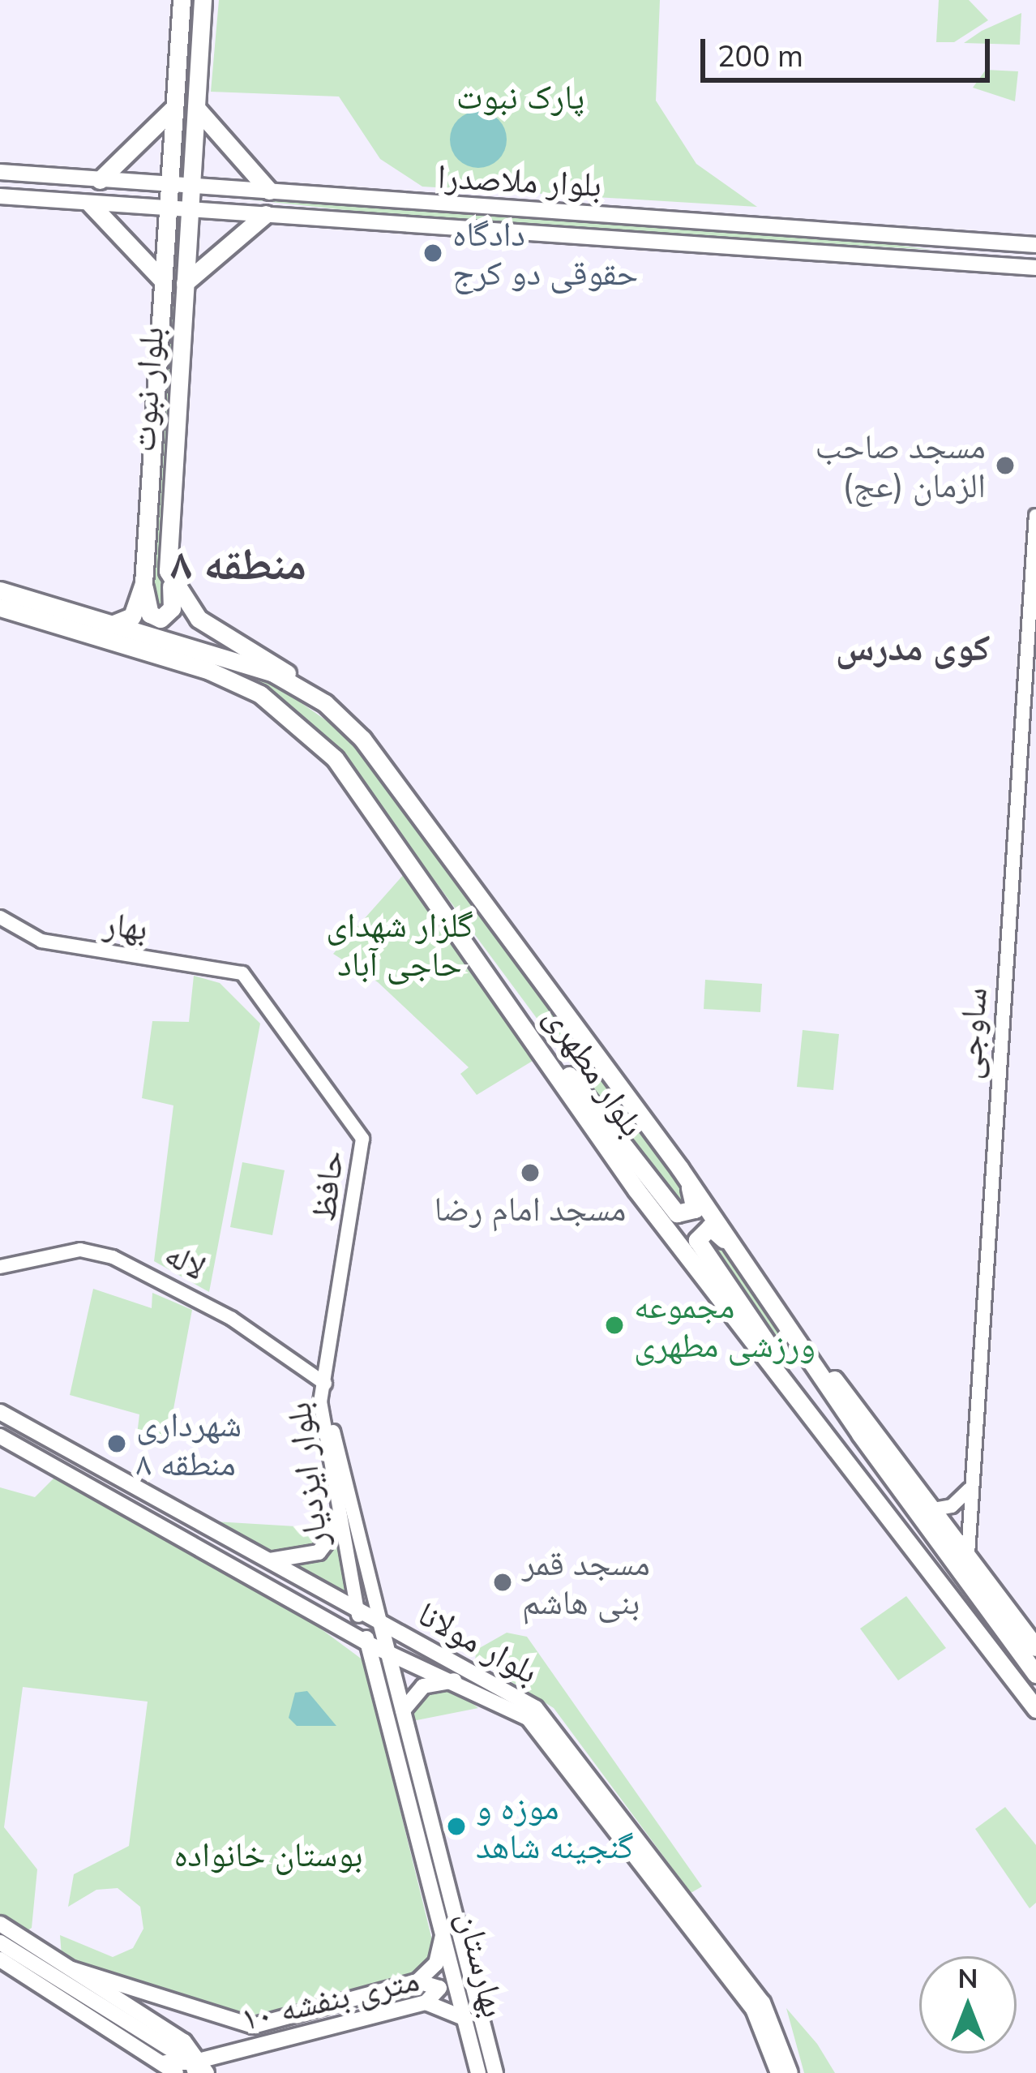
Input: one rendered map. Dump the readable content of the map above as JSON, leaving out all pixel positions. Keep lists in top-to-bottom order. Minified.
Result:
{"streets":{"main road":["بلوار ملاصدرا","بلوار نبوت","بلوار مطهری","بلوار مولانا","بهارستان","۱۰ متری بنفشه"],"street":["بهار","ساوجی","حافظ","لاله","بلوار ایزدیار"]},"crossings":[["بلوار ملاصدرا","بلوار نبوت"],["بهار","حافظ"],["حافظ","لاله"],["حافظ","بلوار ایزدیار"],["لاله","بلوار ایزدیار"],["بلوار ایزدیار","بلوار مولانا"],["بلوار ایزدیار","بهارستان"],["بلوار مولانا","بهارستان"],["بهارستان","۱۰ متری بنفشه"]],"districts":["منطقه ۸","کوی مدرس"],"parks":["پارک نبوت","گلزار شهدای حاجی آباد","بوستان خانواده"],"places":["دادگاه حقوقی دو کرج","مسجد صاحب الزمان (عج)","مسجد امام رضا","مجموعه ورزشی مطهری","شهرداری منطقه ۸","مسجد قمر بنی هاشم","موزه و گنجینه شاهد"],"scale_bar":"200 m","north":"top"}
